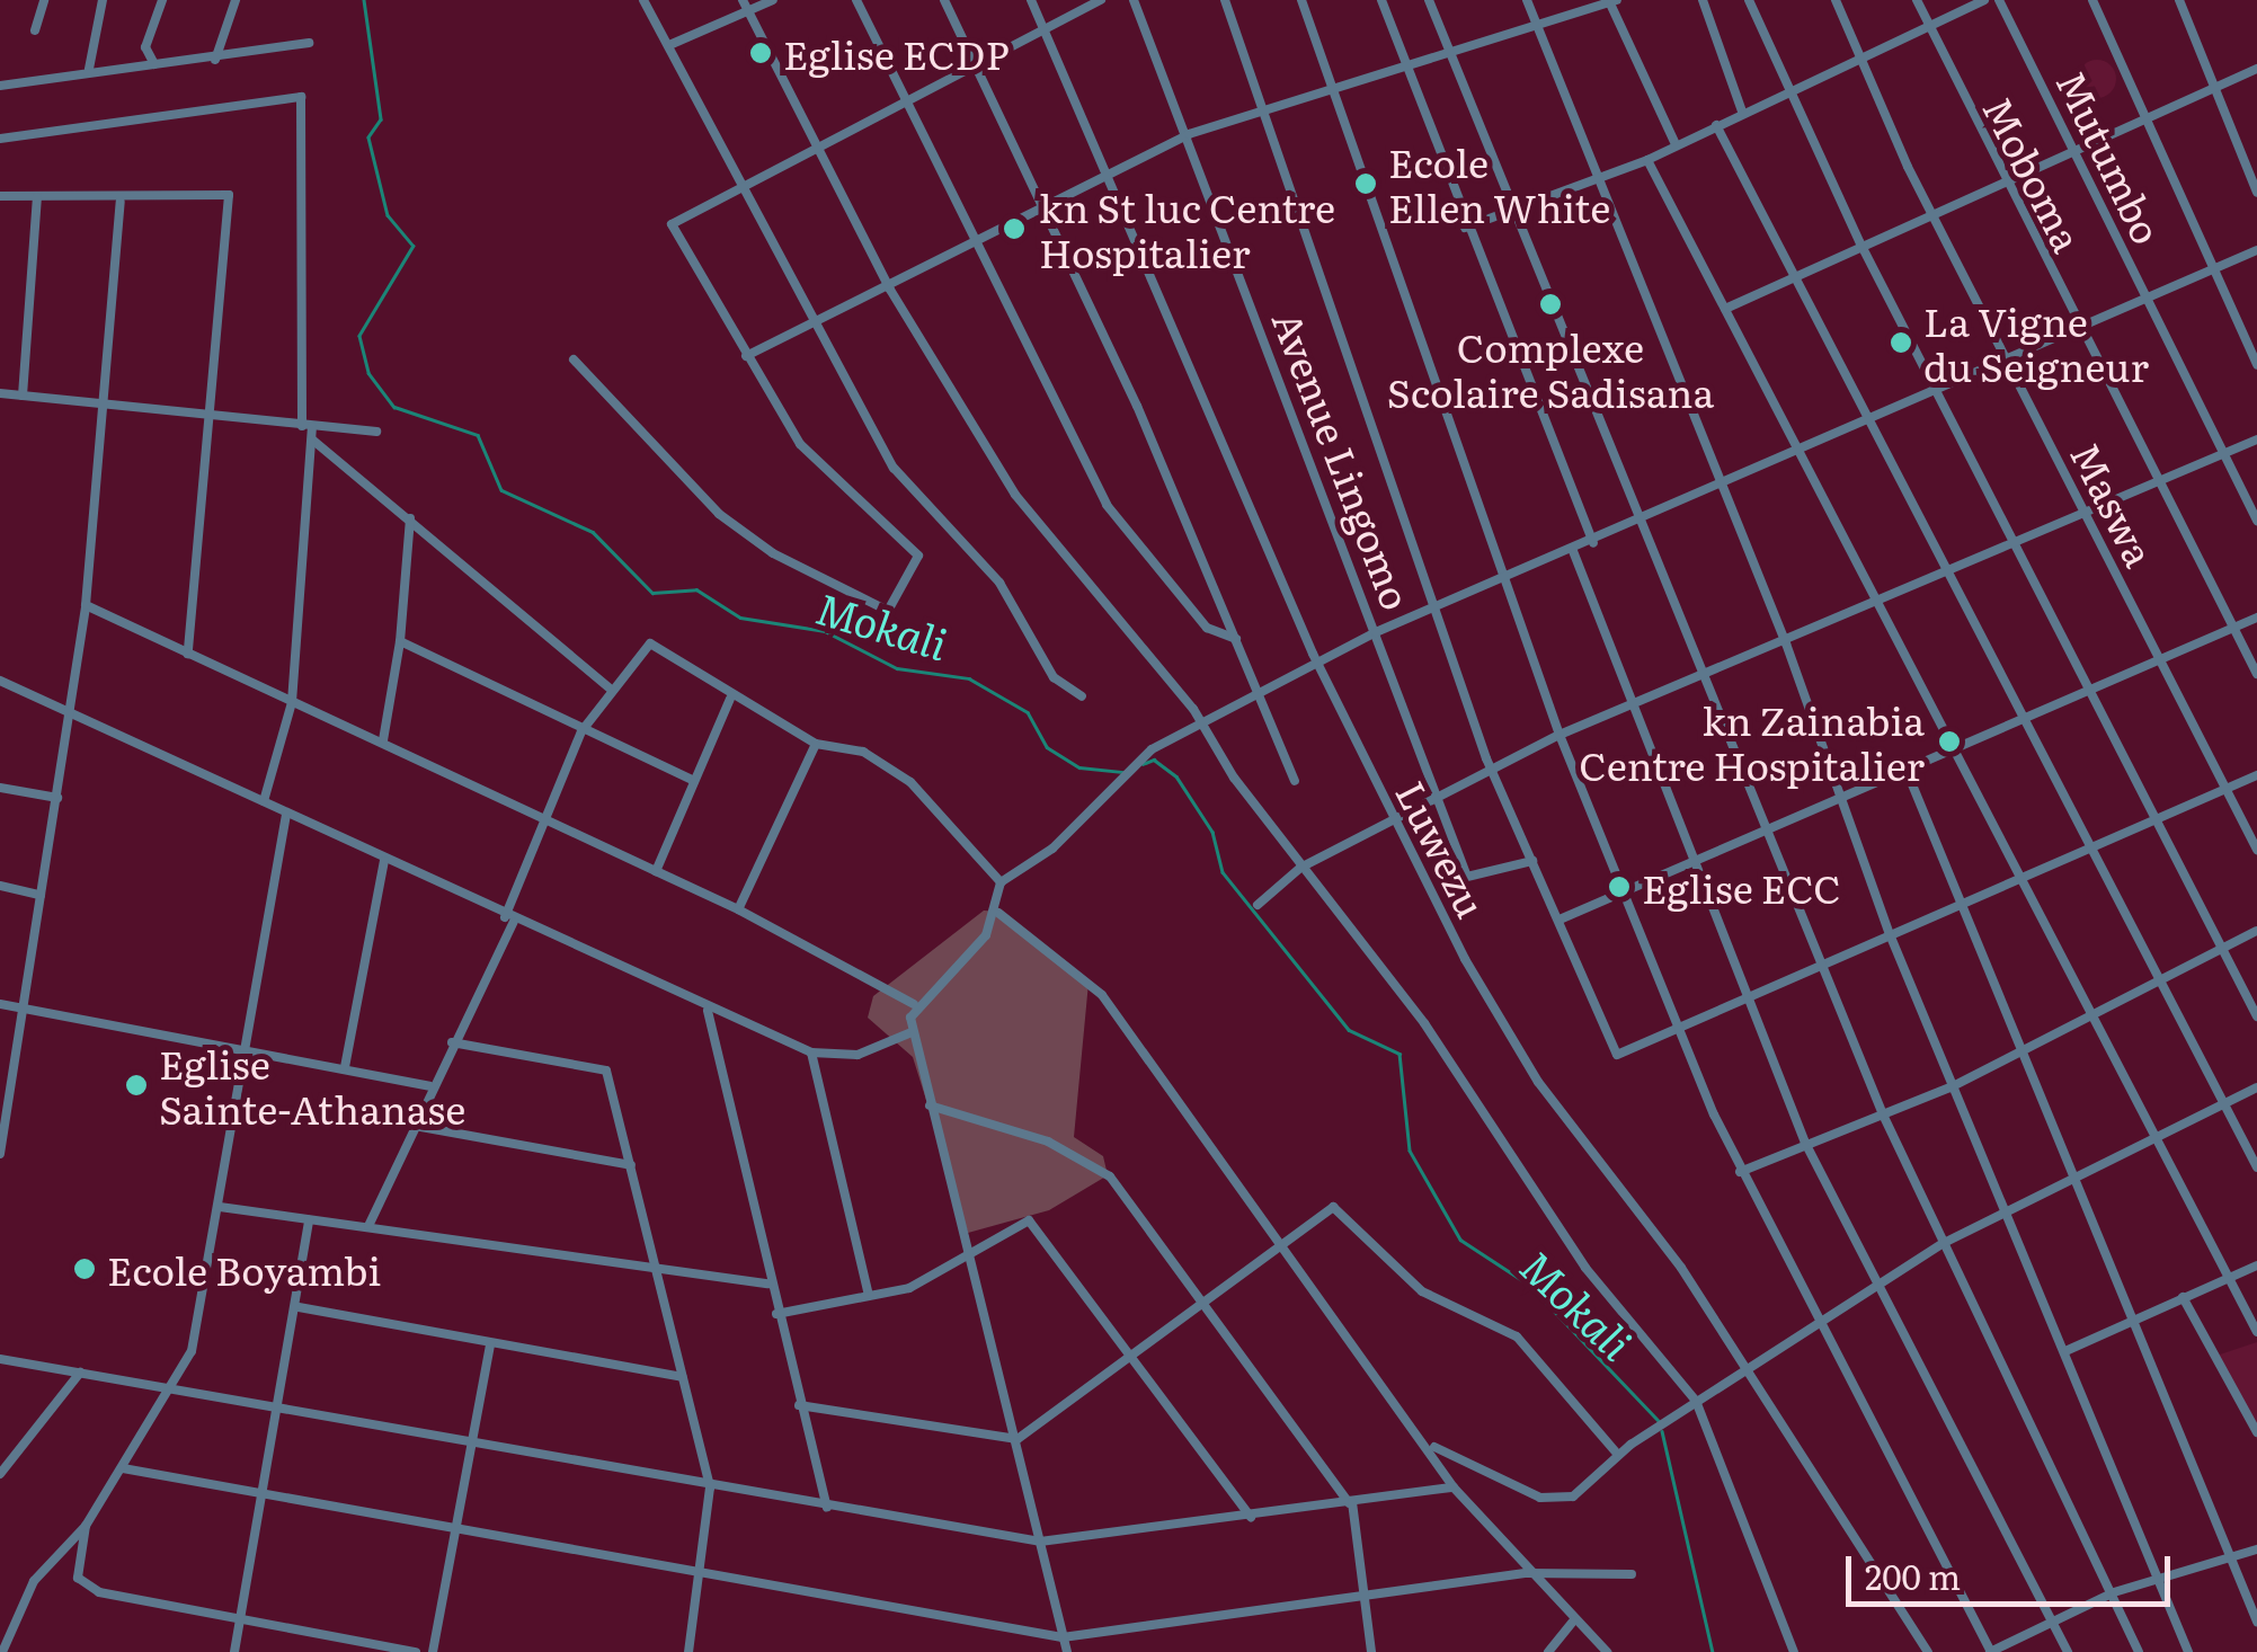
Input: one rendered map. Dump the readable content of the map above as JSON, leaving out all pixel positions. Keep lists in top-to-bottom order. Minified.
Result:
{"streets":{"street":["Mutumbo","Moboma","Avenue Lingomo","Maswa","Luwezu"]},"water":["Mokali"],"places":["Eglise ECDP","Ecole Ellen White","kn St luc Centre Hospitalier","Complexe Scolaire Sadisana","La Vigne du Seigneur","kn Zainabia Centre Hospitalier","Eglise ECC","Eglise Sainte-Athanase","Ecole Boyambi"],"scale_bar":"200 m"}
